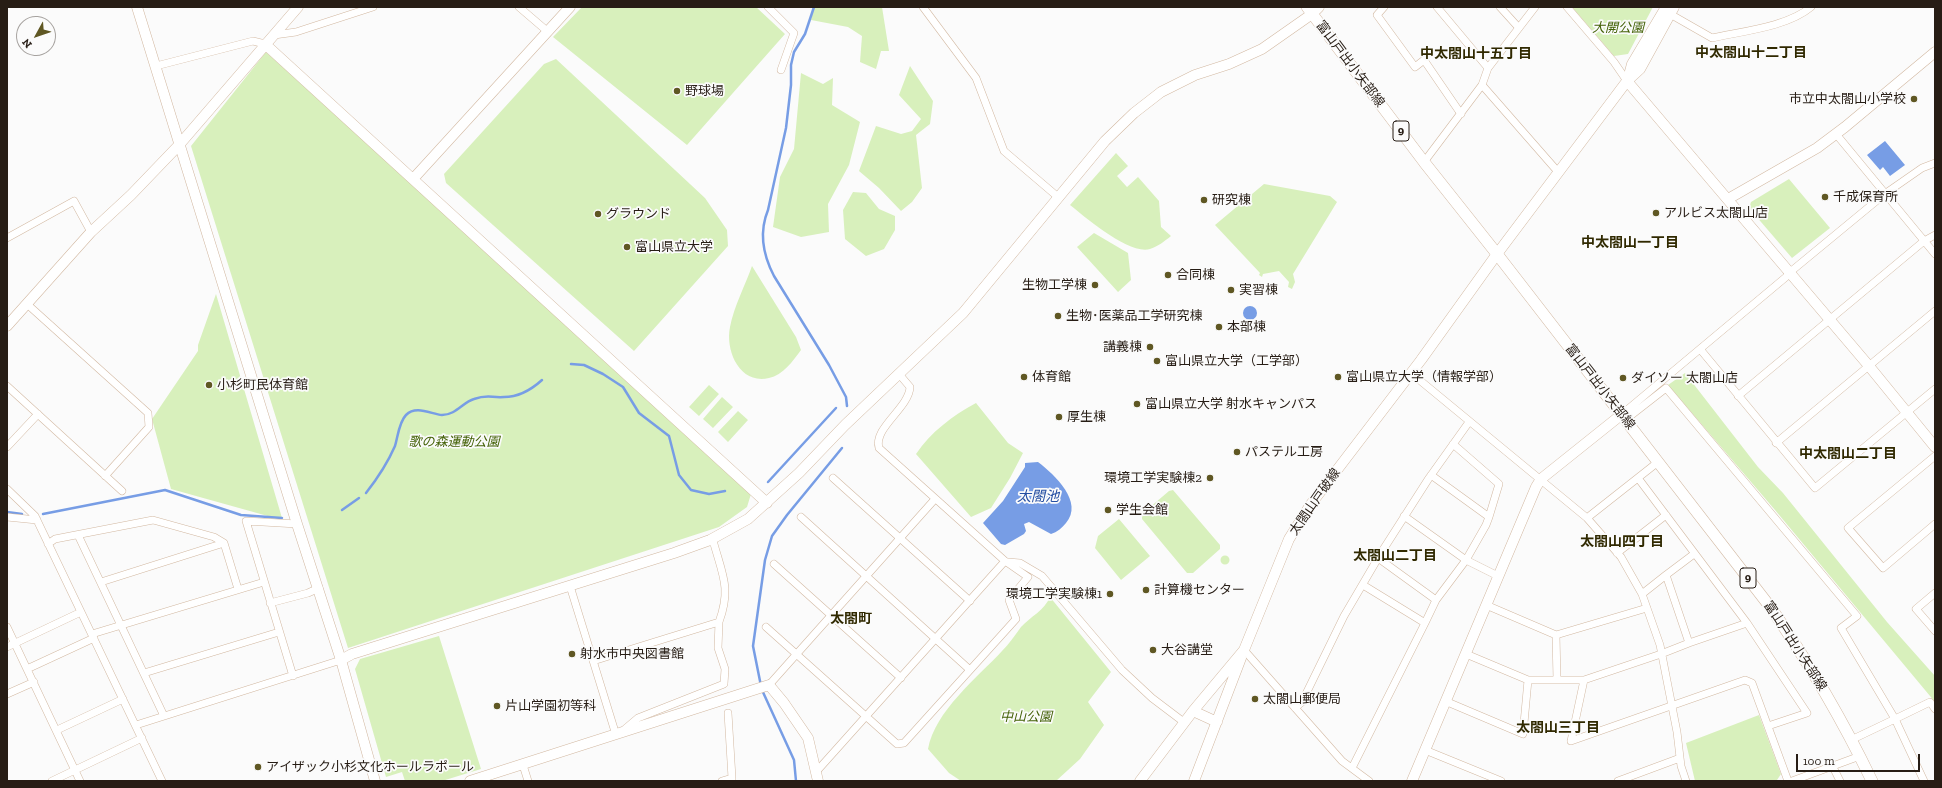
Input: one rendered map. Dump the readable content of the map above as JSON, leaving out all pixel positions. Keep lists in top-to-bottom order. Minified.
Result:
{"streets":{"main road":["富山戸出小矢部線","9"],"street":["太閤山戸破線"]},"crossings":[["富山戸出小矢部線","太閤山戸破線"]],"districts":["中太閤山十二丁目","中太閤山十五丁目","中太閤山一丁目","中太閤山二丁目","太閤山四丁目","太閤山二丁目","太閤町","太閤山三丁目"],"water":["太閤池"],"parks":["大開公園","歌の森運動公園","中山公園"],"places":["野球場","市立中太閤山小学校","千成保育所","研究棟","アルビス太閤山店","グラウンド","富山県立大学","合同棟","生物工学棟","実習棟","生物･医薬品工学研究棟","本部棟","講義棟","富山県立大学（工学部）","体育館","富山県立大学（情報学部）","ダイソー 太閤山店","小杉町民体育館","富山県立大学 射水キャンパス","厚生棟","パステル工房","環境工学実験棟2","学生会館","計算機センター","環境工学実験棟1","大谷講堂","射水市中央図書館","太閤山郵便局","片山学園初等科","アイザック小杉文化ホールラポール"],"scale_bar":"100 m","north":"bottom left"}
